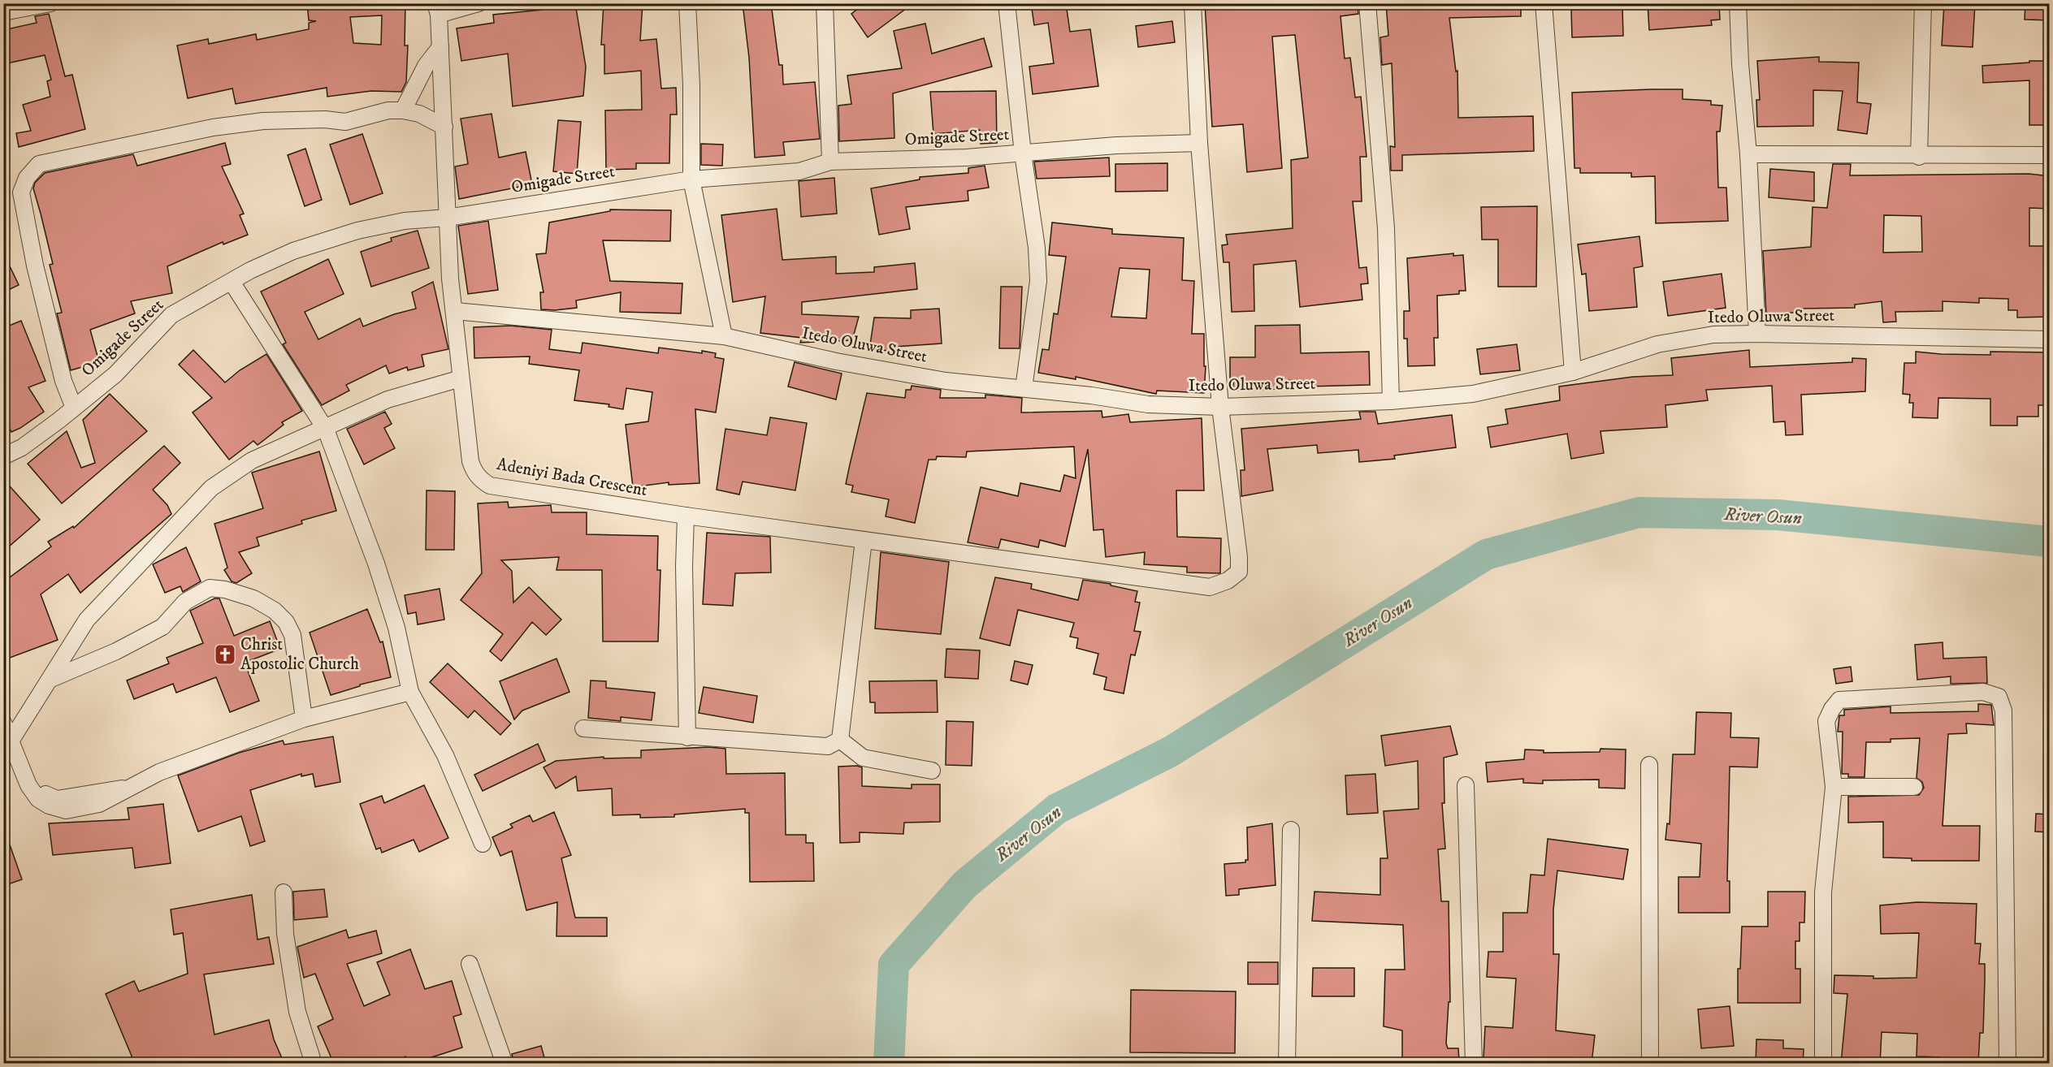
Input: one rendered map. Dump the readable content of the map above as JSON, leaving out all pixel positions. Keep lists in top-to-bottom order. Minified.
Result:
{"streets":{"street":["Omigade Street","Itedo Oluwa Street","Adeniyi Bada Crescent"]},"crossings":[["Omigade Street","Adeniyi Bada Crescent"],["Itedo Oluwa Street","Adeniyi Bada Crescent"]],"water":["River Osun"],"places":{"church":["Christ Apostolic Church"]}}
